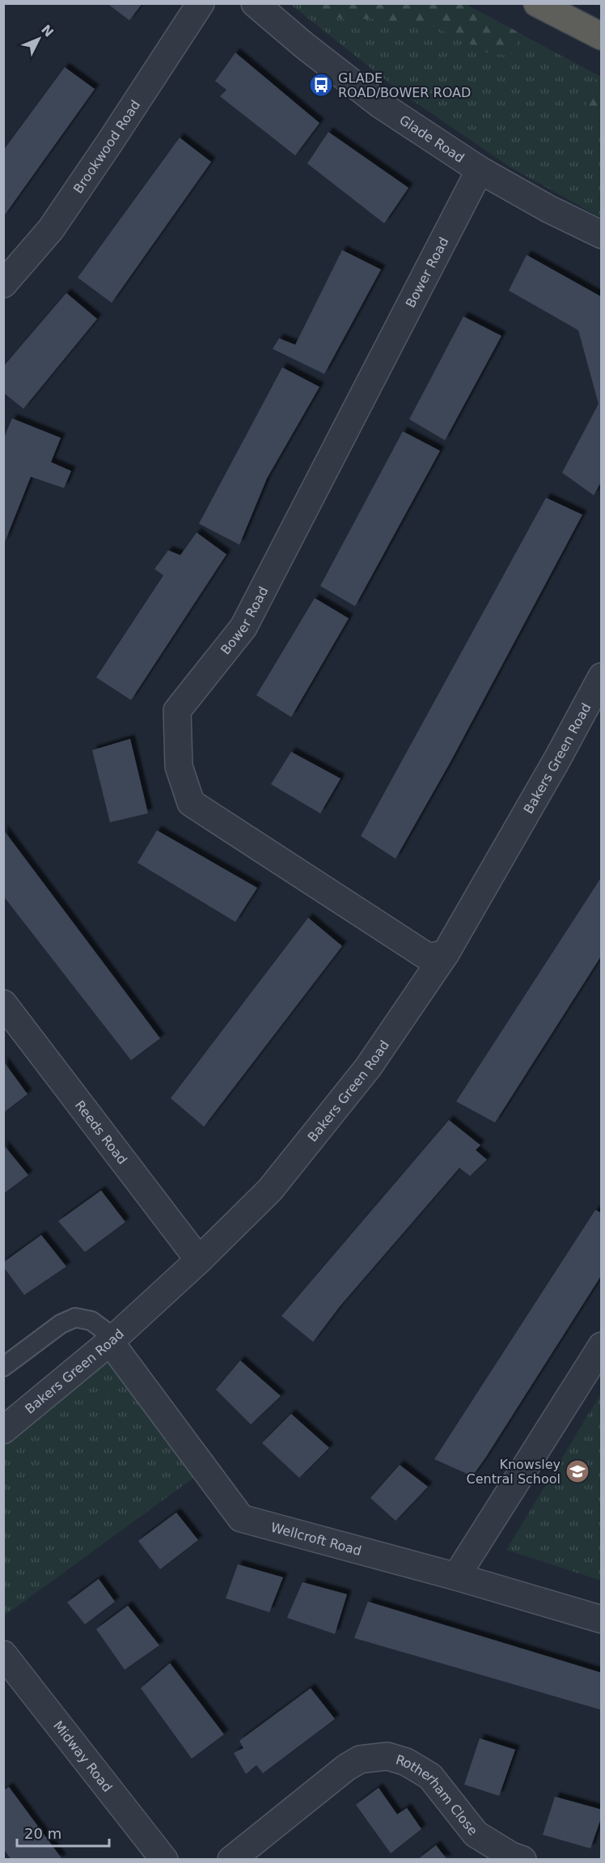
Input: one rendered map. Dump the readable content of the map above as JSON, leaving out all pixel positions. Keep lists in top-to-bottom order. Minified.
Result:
{"streets":{"street":["Glade Road","Brookwood Road","Bower Road","Bakers Green Road","Reeds Road","Wellcroft Road","Midway Road","Rotherham Close"]},"crossings":[["Glade Road","Bower Road"],["Bower Road","Bakers Green Road"],["Bakers Green Road","Reeds Road"],["Bakers Green Road","Wellcroft Road"]],"places":{"bus stop":["GLADE ROAD/BOWER ROAD"],"school or university":["Knowsley Central School"]},"scale_bar":"20 m","north":"top right"}
